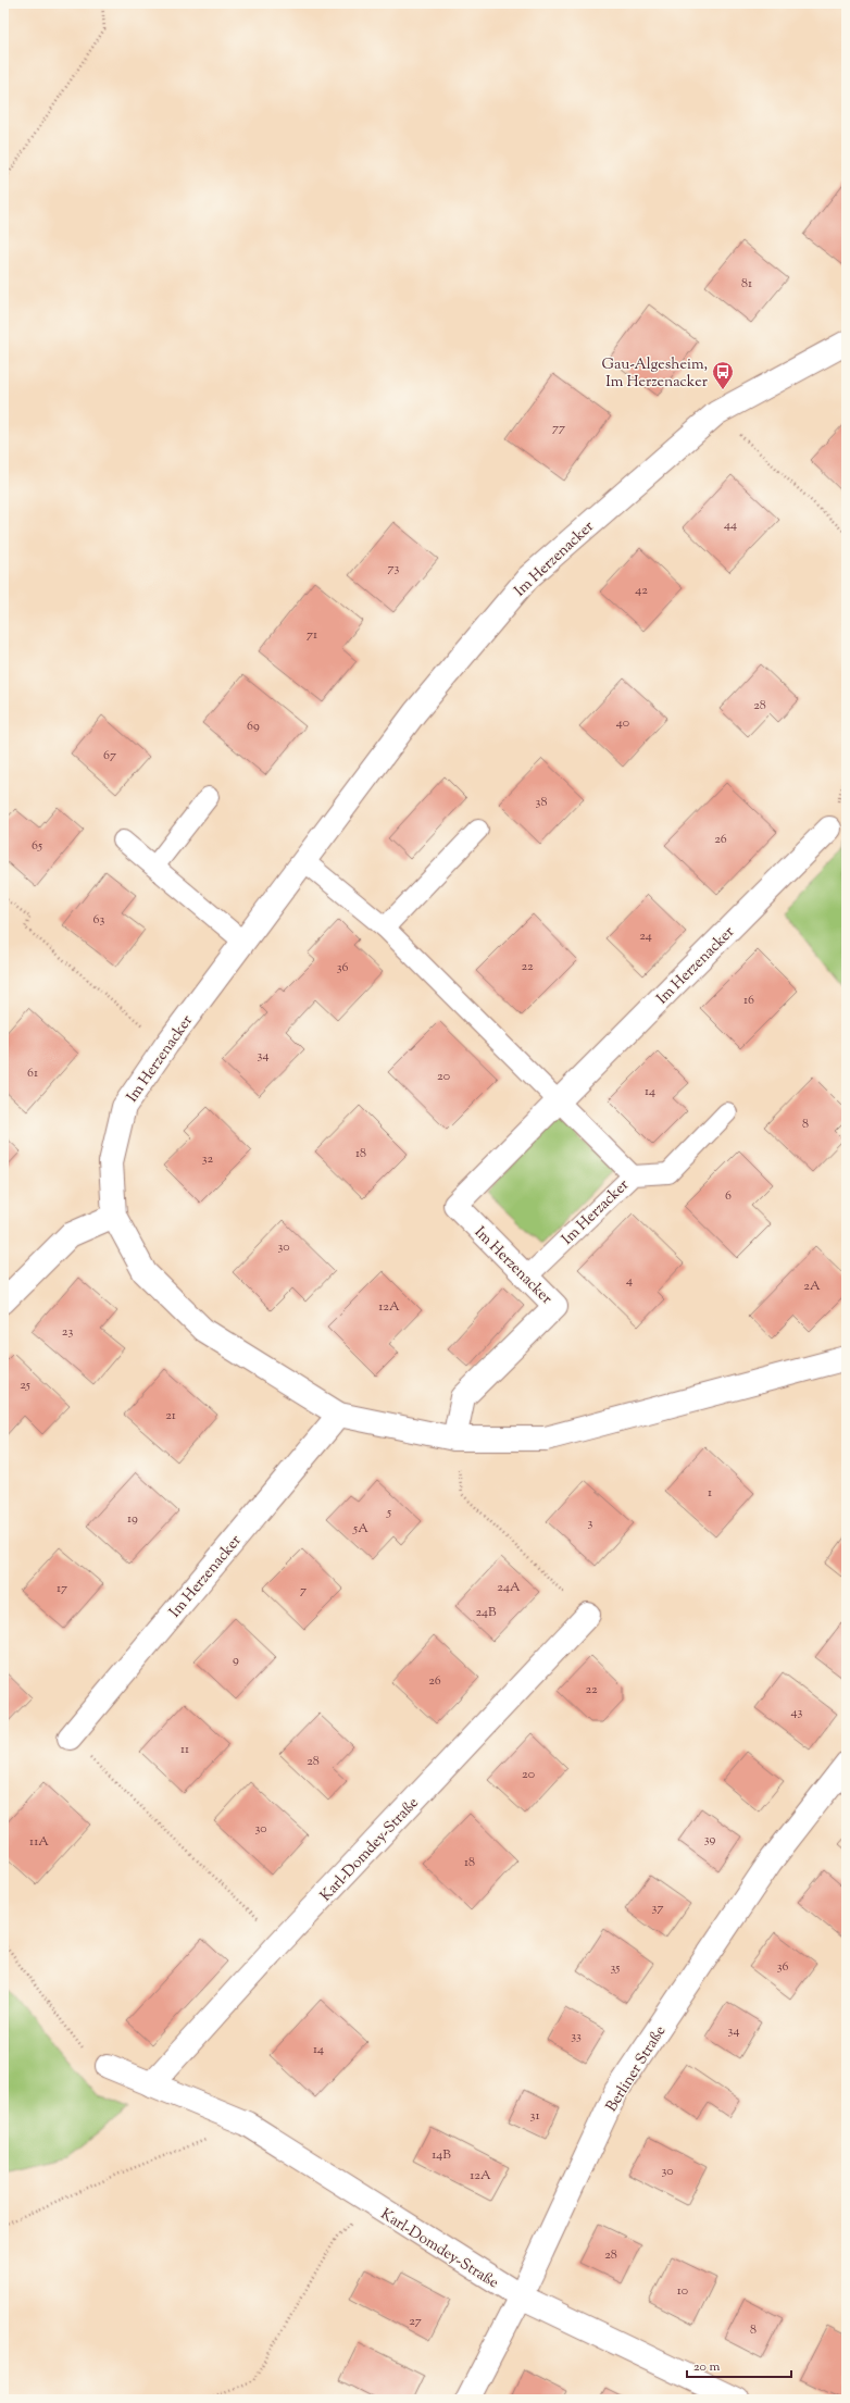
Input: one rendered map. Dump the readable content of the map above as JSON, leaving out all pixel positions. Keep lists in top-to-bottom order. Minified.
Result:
{"streets":{"street":["Im Herzenacker","Karl-Domdey-Straße","Berliner Straße"],"lane":["Im Herzacker"]},"crossings":[["Im Herzenacker","Im Herzacker"],["Karl-Domdey-Straße","Berliner Straße"]],"places":{"bus stop":["Gau-Algesheim, Im Herzenacker"]},"house_numbers":["81","77","44","73","42","71","28","40","69","67","38","26","65","63","24","22","36","16","34","61","20","14","8","18","32","6","30","4","2A","12A","23","25","21","1","5","19","3","5A","24A","17","7","24B","9","26","22","43","11","28","20","30","39","11A","18","37","36","35","34","33","14","31","14B","30","12A","28","10","27","8"],"scale_bar":"20 m"}
